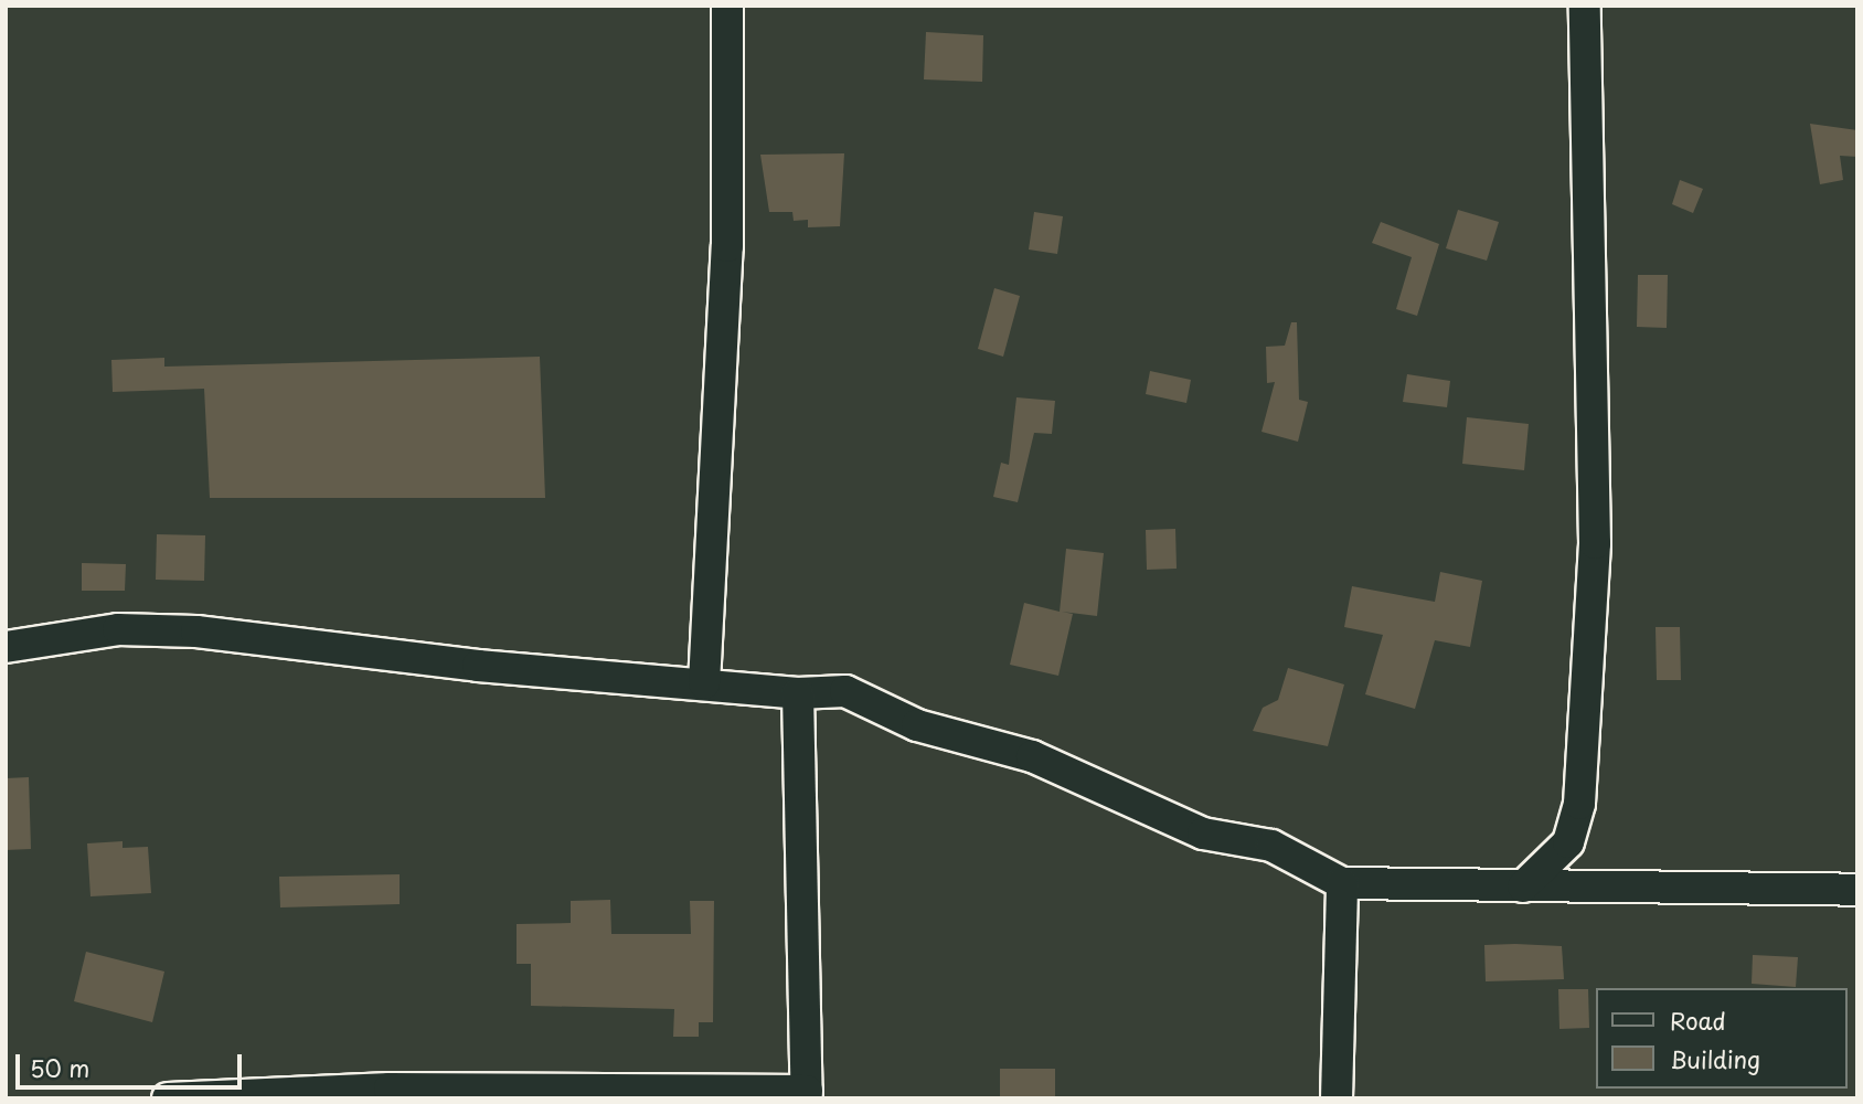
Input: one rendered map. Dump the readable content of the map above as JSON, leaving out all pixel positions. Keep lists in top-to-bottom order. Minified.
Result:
{"legend":["Road","Building"],"scale_bar":"50 m"}
